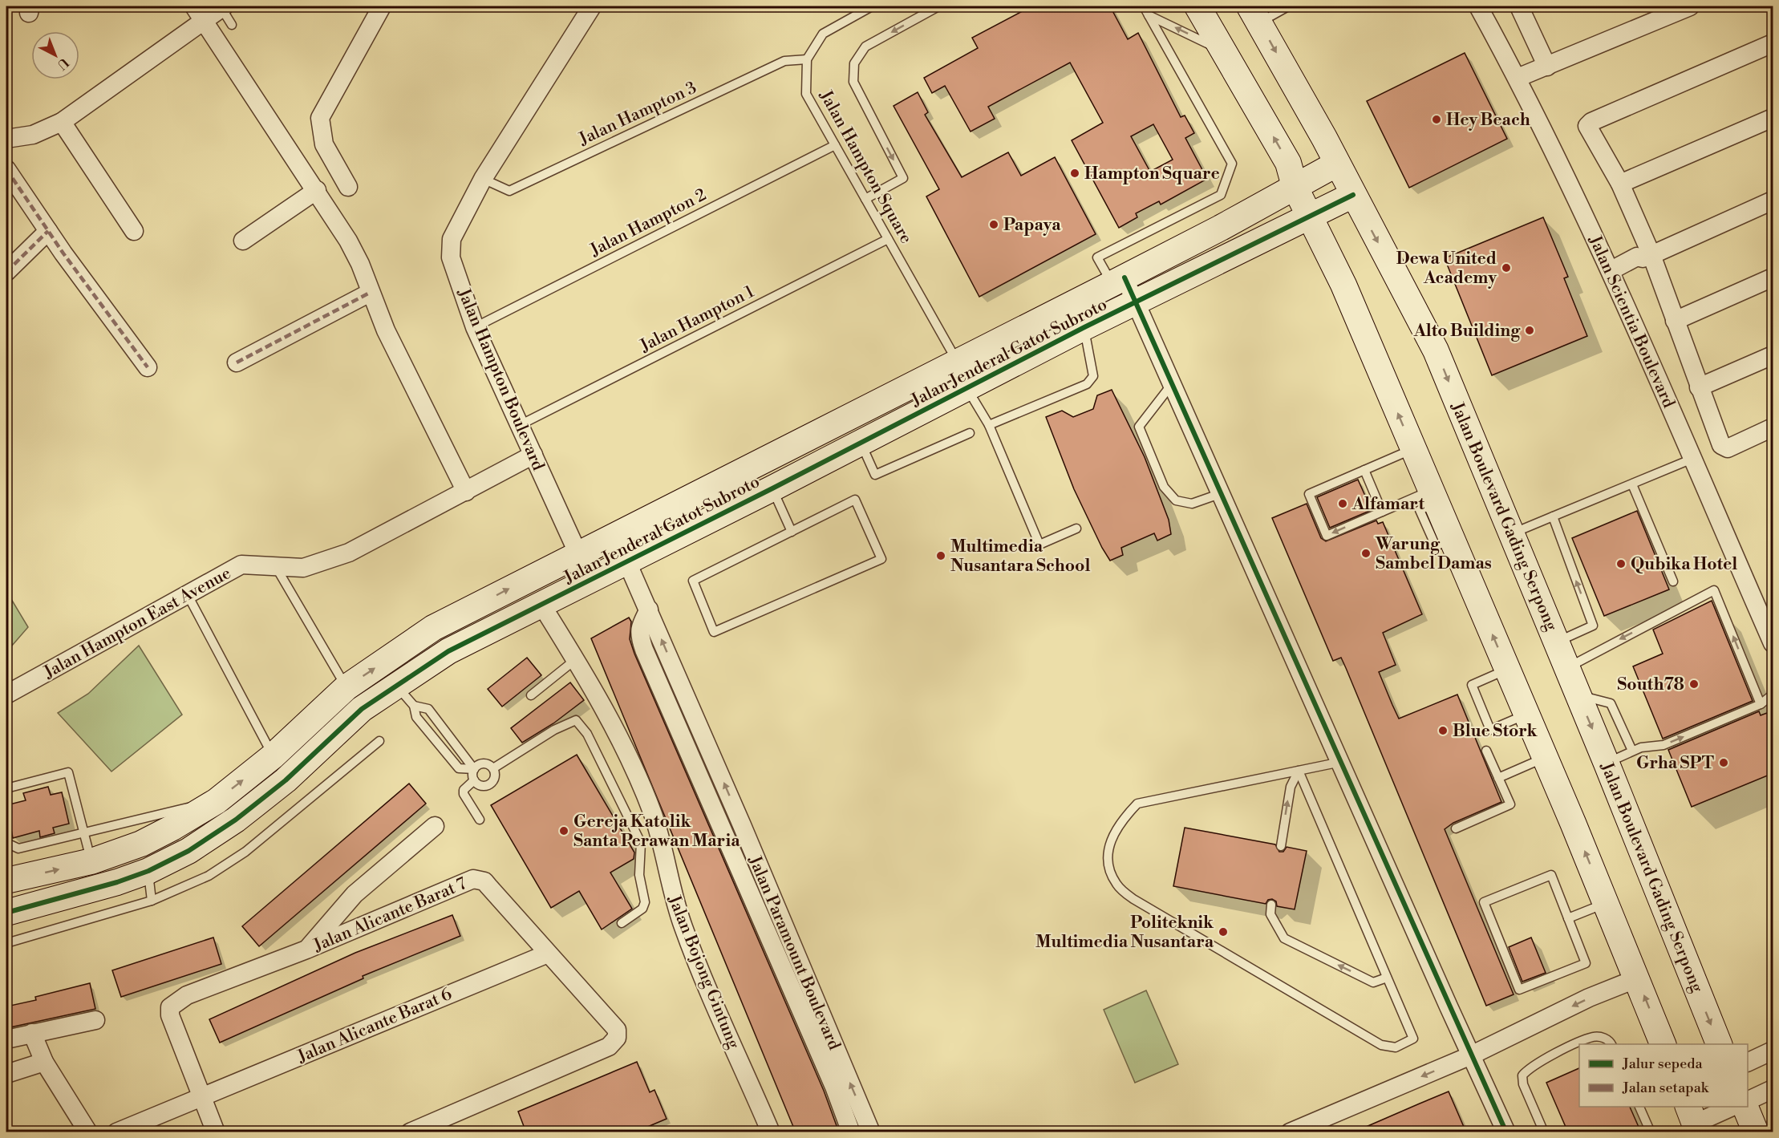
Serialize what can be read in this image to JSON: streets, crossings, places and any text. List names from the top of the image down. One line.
{"streets":{"street":["Jalan Scientia Boulevard","Jalan Jenderal Gatot Subroto","Jalan Hampton Boulevard","Jalan Boulevard Gading Serpong","Jalan Hampton East Avenue","Jalan Alicante Barat 7","Jalan Paramount Boulevard","Jalan Bojong Gintung","Jalan Alicante Barat 6"],"lane":["Jalan Hampton 3","Jalan Hampton Square","Jalan Hampton 2","Jalan Hampton 1"]},"crossings":[["Jalan Hampton 3","Jalan Hampton Square"],["Jalan Hampton 3","Jalan Hampton Boulevard"],["Jalan Hampton Square","Jalan Hampton 2"],["Jalan Hampton Square","Jalan Hampton 1"],["Jalan Hampton Square","Jalan Jenderal Gatot Subroto"],["Jalan Hampton 2","Jalan Hampton Boulevard"],["Jalan Hampton 1","Jalan Hampton Boulevard"],["Jalan Jenderal Gatot Subroto","Jalan Hampton Boulevard"],["Jalan Jenderal Gatot Subroto","Jalan Boulevard Gading Serpong"],["Jalan Jenderal Gatot Subroto","Jalan Paramount Boulevard"],["Jalan Jenderal Gatot Subroto","Jalan Bojong Gintung"],["Jalan Hampton Boulevard","Jalan Hampton East Avenue"],["Jalan Alicante Barat 7","Jalan Alicante Barat 6"]],"places":["Hey Beach","Hampton Square","Papaya","Dewa United Academy","Alto Building","Alfamart","Warung Sambel Damas","Multimedia Nusantara School","Qubika Hotel","South78","Blue Stork","Grha SPT","Gereja Katolik Santa Perawan Maria","Politeknik Multimedia Nusantara"],"legend":["Jalur sepeda","Jalan setapak"],"north":"bottom right"}
